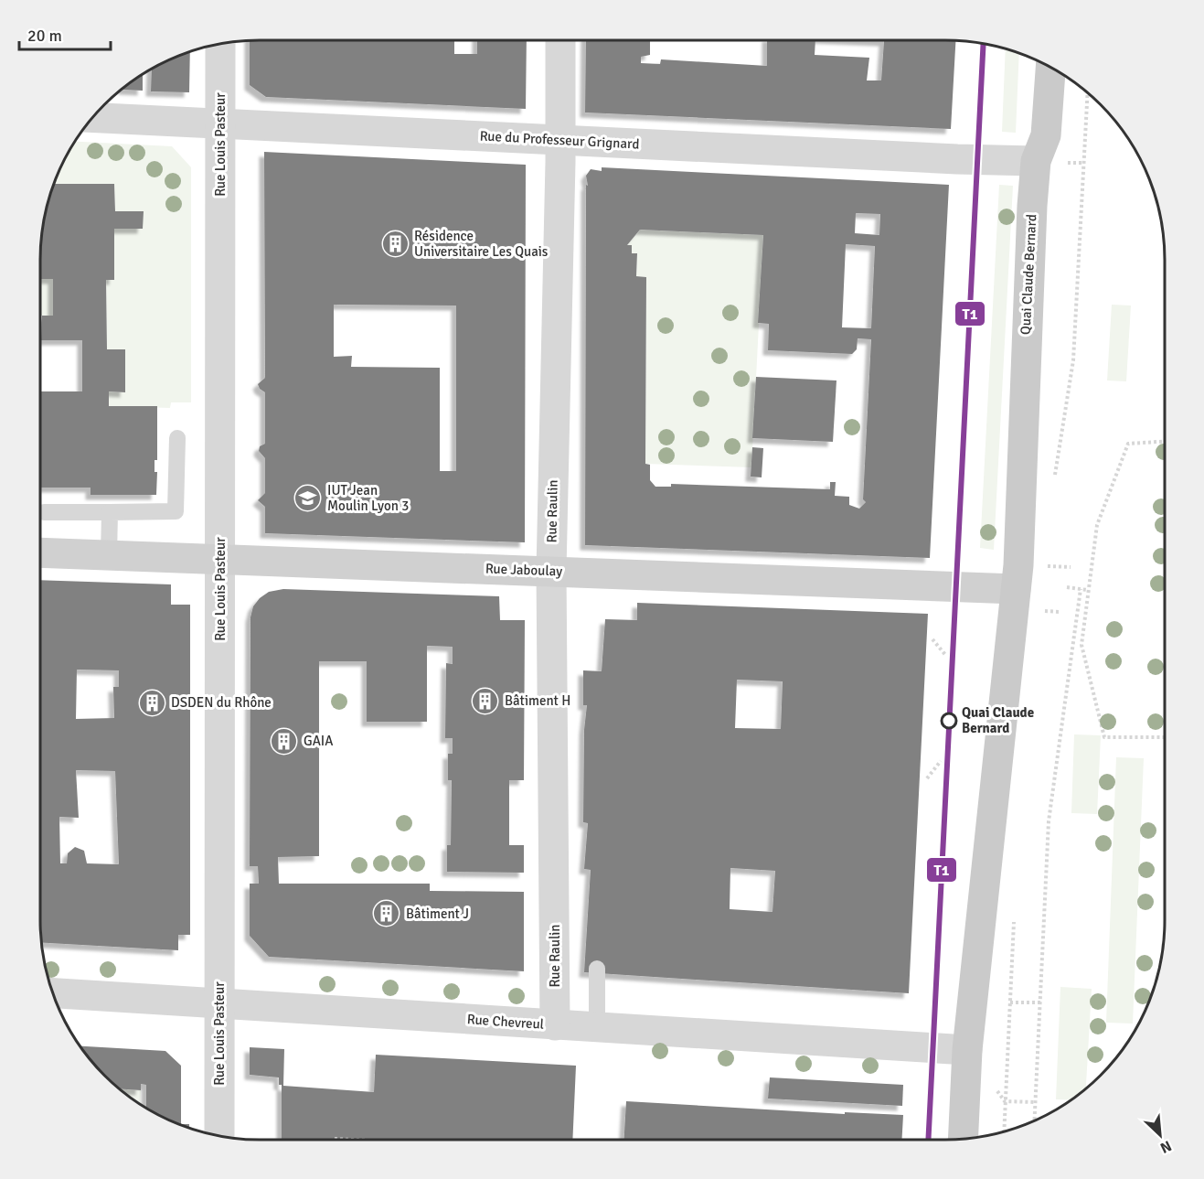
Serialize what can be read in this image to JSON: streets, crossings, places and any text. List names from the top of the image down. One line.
{"streets":{"main road":["Quai Claude Bernard"],"street":["Rue du Professeur Grignard","Rue Louis Pasteur","Rue Raulin","Rue Jaboulay","Rue Chevreul"]},"crossings":[["Rue du Professeur Grignard","Rue Louis Pasteur"],["Rue du Professeur Grignard","Quai Claude Bernard"],["Rue du Professeur Grignard","Rue Raulin"],["Rue Louis Pasteur","Rue Jaboulay"],["Rue Louis Pasteur","Rue Chevreul"],["Quai Claude Bernard","Rue Jaboulay"],["Quai Claude Bernard","Rue Chevreul"],["Rue Raulin","Rue Jaboulay"],["Rue Raulin","Rue Chevreul"]],"places":{"building":["Résidence Universitaire Les Quais","Bâtiment H","DSDEN du Rhône","GAIA","Bâtiment J"],"school or university":["IUT Jean Moulin Lyon 3"],"other":["Quai Claude Bernard"]},"lines":["transit line T1"],"scale_bar":"20 m","north":"bottom right"}
